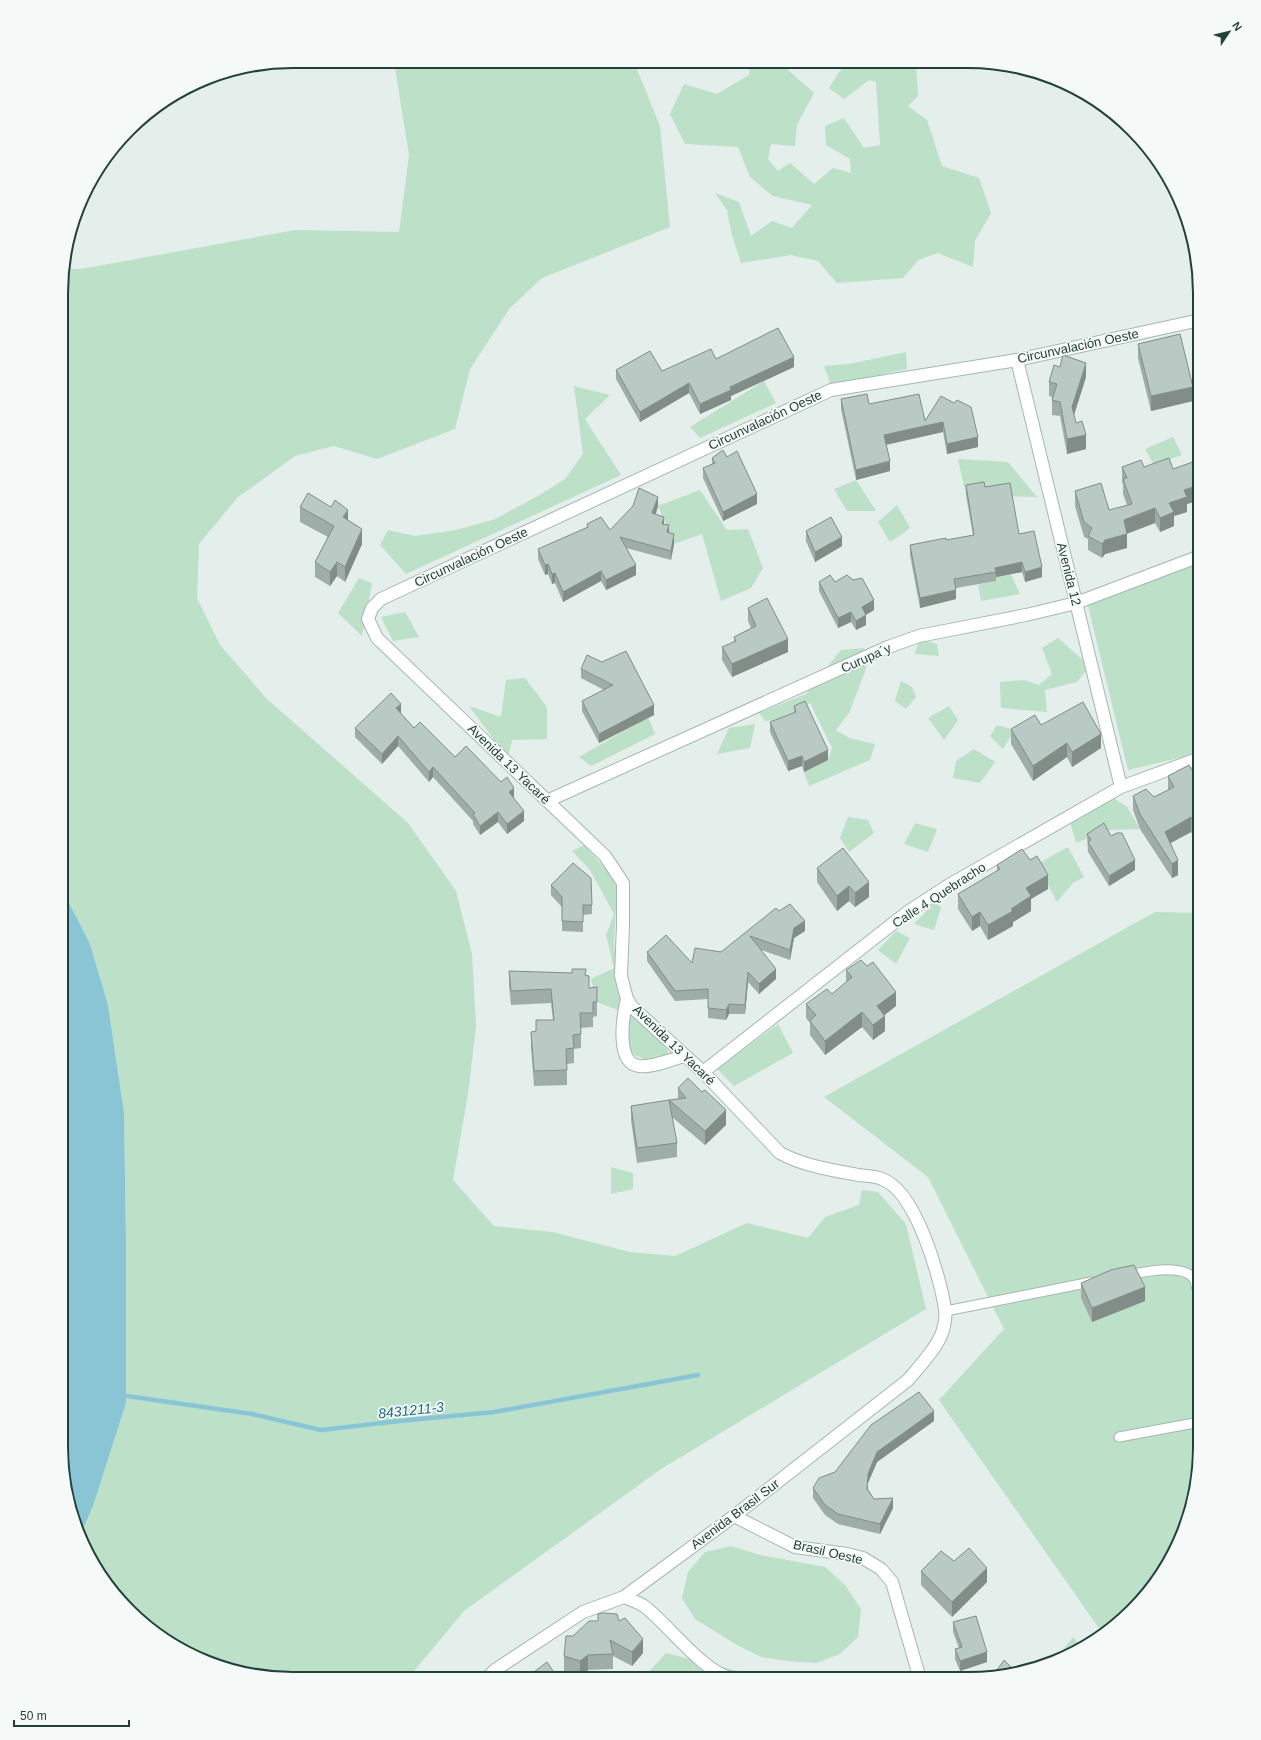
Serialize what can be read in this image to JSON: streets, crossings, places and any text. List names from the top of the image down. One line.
{"streets":{"street":["Circunvalación Oeste","Avenida 12","Curupa´y","Avenida 13 Yacaré","Calle 4 Quebracho","Avenida Brasil Sur","Brasil Oeste"]},"crossings":[["Circunvalación Oeste","Avenida 12"],["Circunvalación Oeste","Avenida 13 Yacaré"],["Avenida 12","Curupa´y"],["Avenida 12","Calle 4 Quebracho"],["Curupa´y","Avenida 13 Yacaré"],["Avenida 13 Yacaré","Calle 4 Quebracho"],["Avenida 13 Yacaré","Avenida Brasil Sur"],["Avenida Brasil Sur","Brasil Oeste"]],"water":["8431211-3"],"scale_bar":"50 m","north":"top right"}
